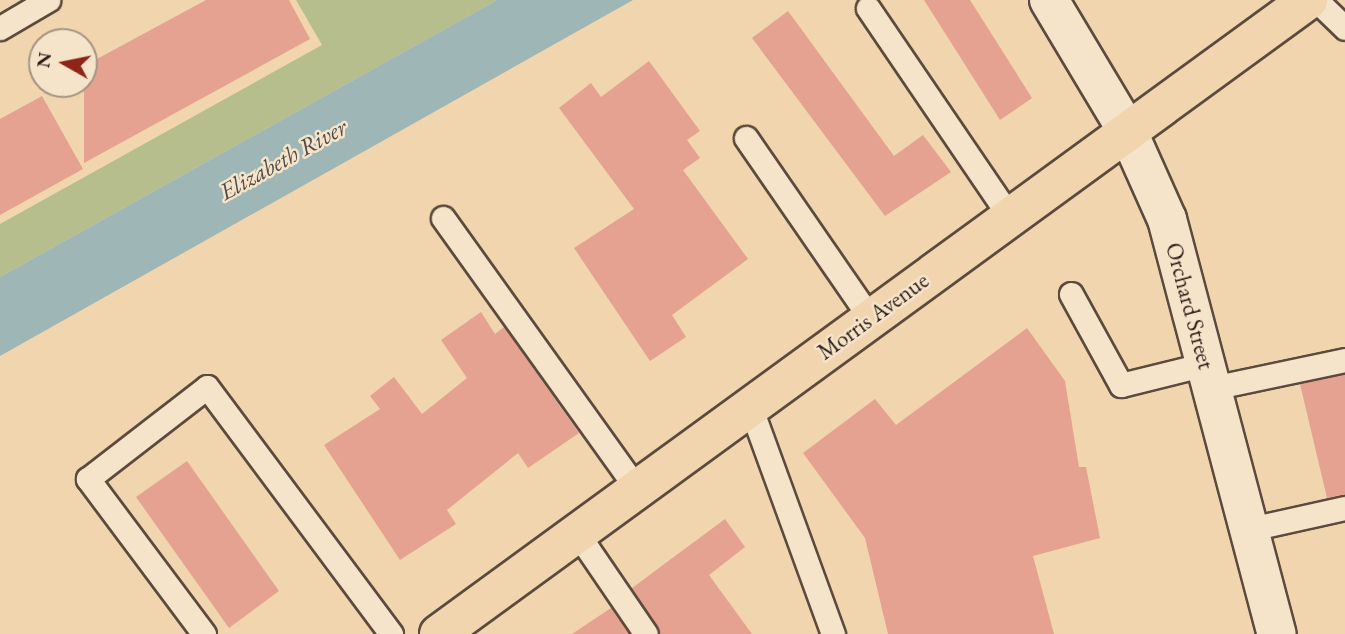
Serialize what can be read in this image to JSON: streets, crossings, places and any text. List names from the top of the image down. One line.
{"streets":{"main road":["Morris Avenue"],"street":["Orchard Street"]},"crossings":[["Orchard Street","Morris Avenue"]],"water":["Elizabeth River"],"north":"left"}
